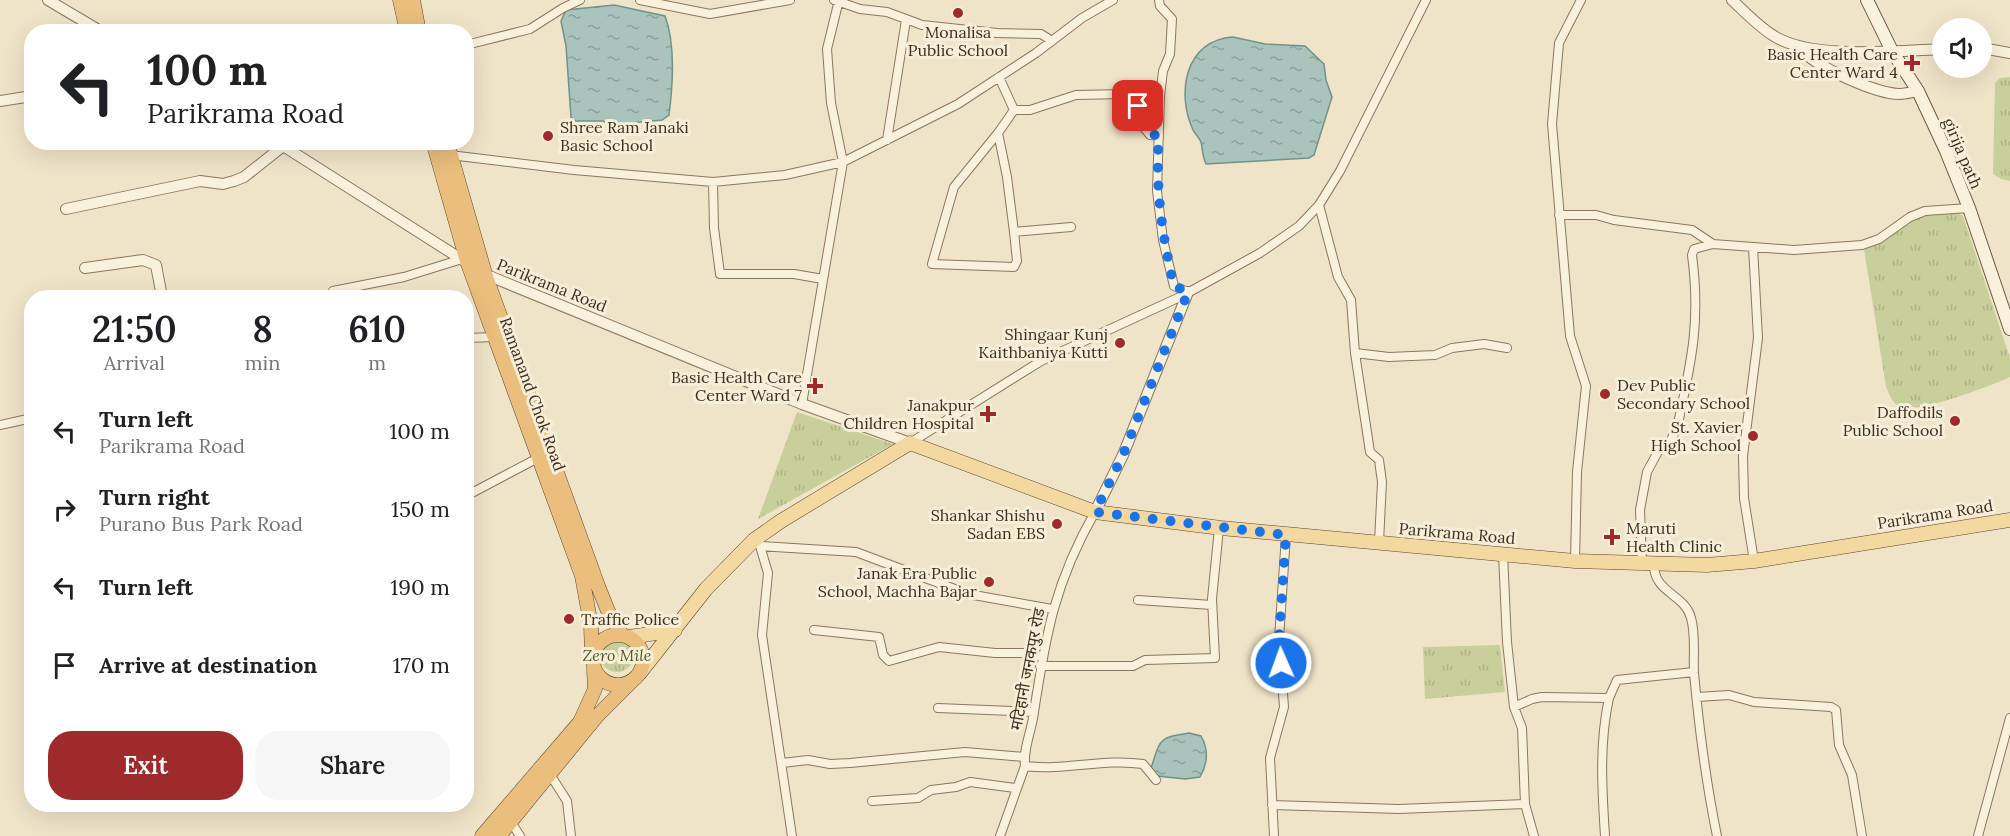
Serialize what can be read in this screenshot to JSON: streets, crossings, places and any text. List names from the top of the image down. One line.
{"streets":{"highway":["Ramanand Chok Road"],"main road":["girija path","Parikrama Road"],"street":["मटिहानी जनकपुर रोड"]},"crossings":[["Parikrama Road","Ramanand Chok Road"],["Parikrama Road","मटिहानी जनकपुर रोड"]],"parks":["Zero Mile"],"places":{"other":["Monalisa Public School","Shree Ram Janaki Basic School","Shingaar Kunj Kaithbaniya Kutti","Dev Public Secondary School","Daffodils Public School","St. Xavier High School","Shankar Shishu Sadan EBS","Janak Era Public School, Machha Bajar","Traffic Police"],"health":["Basic Health Care Center Ward 4","Basic Health Care Center Ward 7","Janakpur Children Hospital","Maruti Health Clinic"]},"page":{"turn":["100 m","Parikrama Road"],"eta":["21:50","Arrival","8","min","610","m"],"list":[{"name":"Turn left","note":"Parikrama Road","value":"100 m"},{"name":"Turn right","note":"Purano Bus Park Road","value":"150 m"},{"name":"Turn left","value":"190 m"},{"name":"Arrive at destination","value":"170 m"}],"buttons":["Exit","Share"]}}
